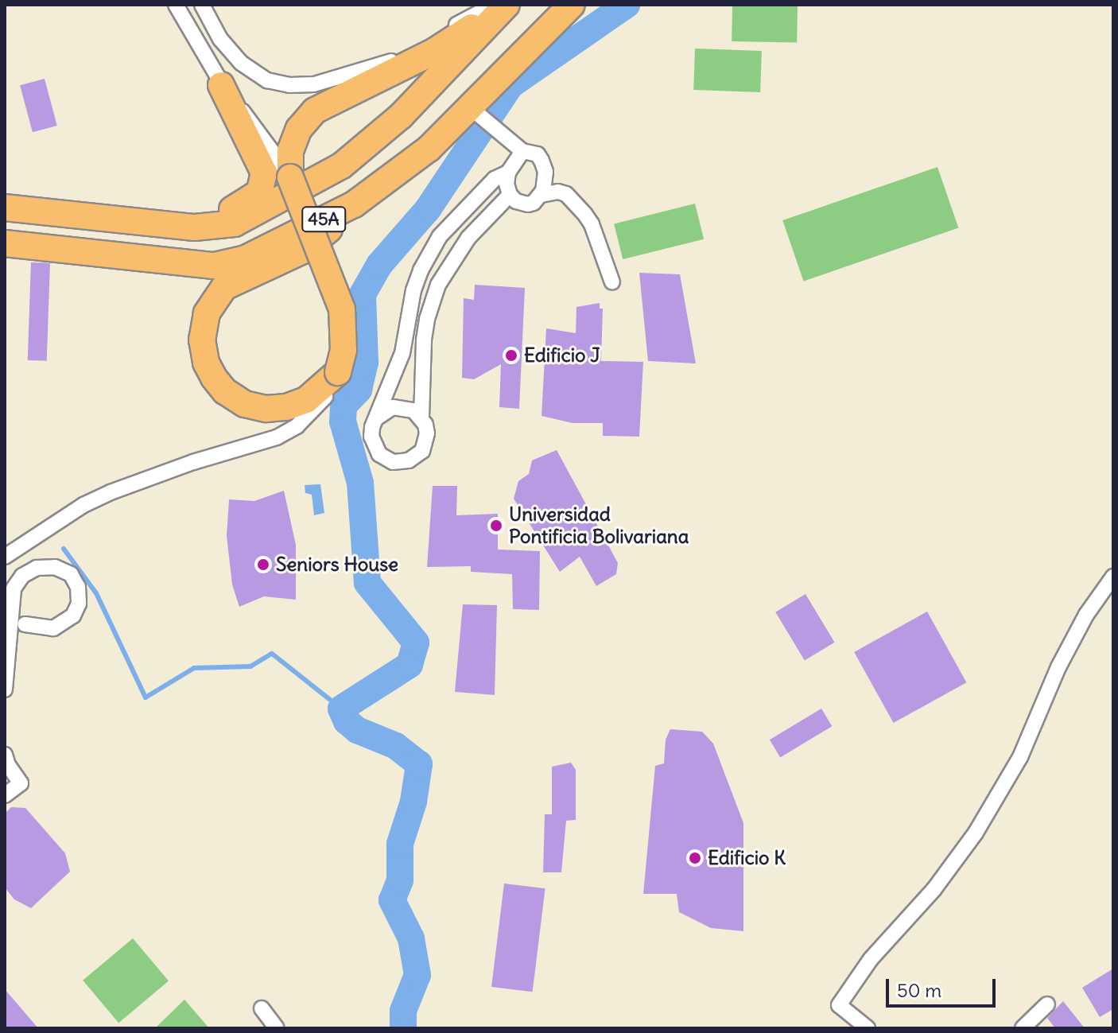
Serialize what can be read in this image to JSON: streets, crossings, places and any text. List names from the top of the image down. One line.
{"streets":{"highway":["45A"]},"places":["Edificio J","Universidad Pontificia Bolivariana","Seniors House","Edificio K"],"scale_bar":"50 m"}
